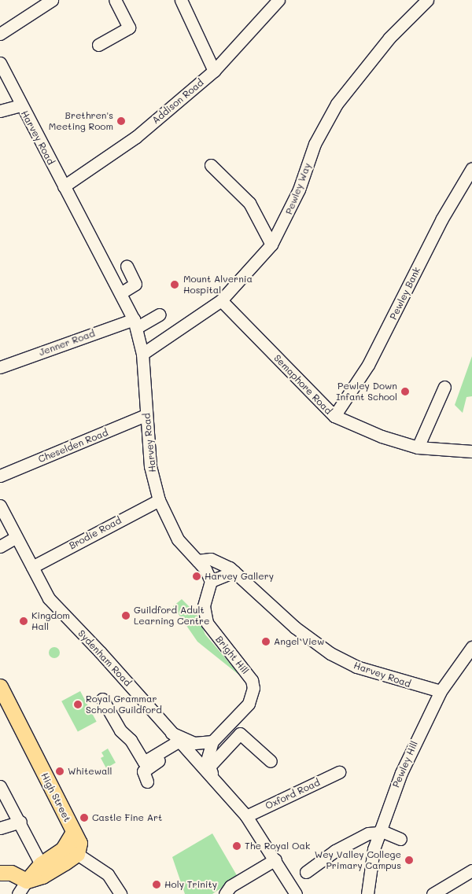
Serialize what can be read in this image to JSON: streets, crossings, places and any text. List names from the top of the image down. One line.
{"streets":{"main road":["High Street"],"street":["Addison Road","Harvey Road","Pewley Way","Pewley Bank","Jenner Road","Semaphore Road","Cheselden Road","Brodie Road","Bright Hill","Sydenham Road","Pewley Hill","Oxford Road"]},"crossings":[["Addison Road","Harvey Road"],["Harvey Road","Pewley Way"],["Harvey Road","Jenner Road"],["Harvey Road","Cheselden Road"],["Harvey Road","Brodie Road"],["Harvey Road","Pewley Hill"],["Pewley Way","Semaphore Road"],["Pewley Bank","Semaphore Road"],["Brodie Road","Sydenham Road"],["Sydenham Road","Oxford Road"]],"places":["Brethren's Meeting Room","Mount Alvernia Hospital","Pewley Down Infant School","Harvey Gallery","Guildford Adult Learning Centre","Kingdom Hall","Angel View","Royal Grammar School Guildford","Whitewall","Castle Fine Art","The Royal Oak","Wey Valley College Primary Campus","Holy Trinity"]}
